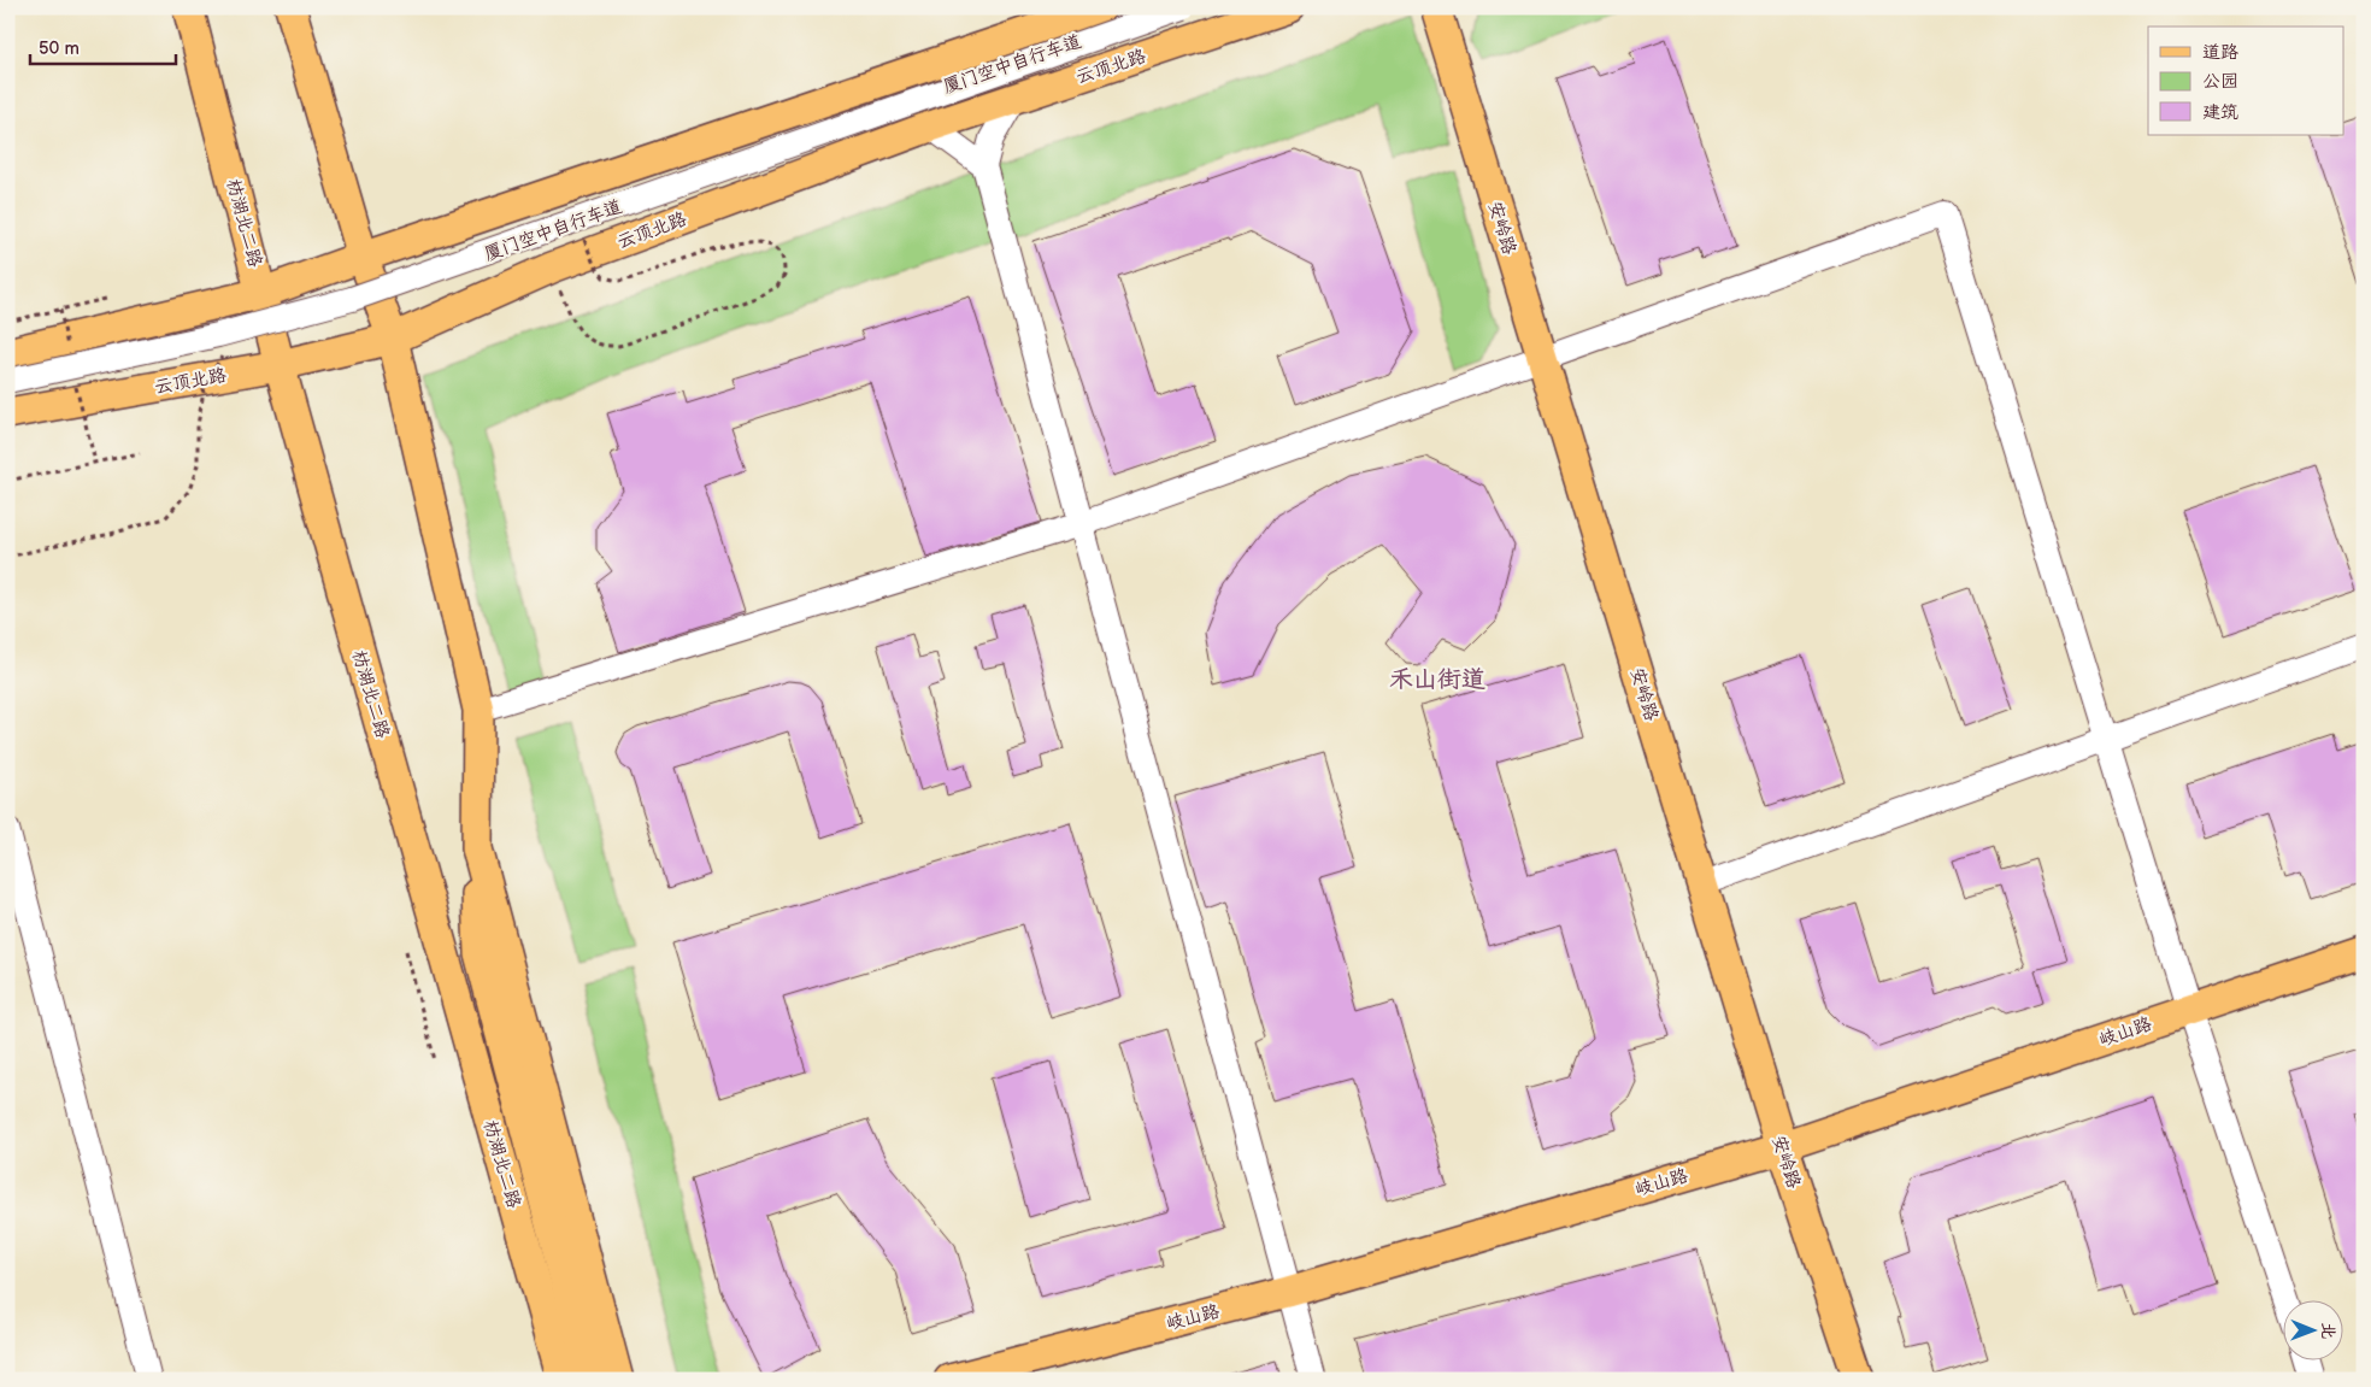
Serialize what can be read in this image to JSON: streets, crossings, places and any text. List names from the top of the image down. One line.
{"streets":{"main road":["云顶北路","枋湖北二路","安岭路","岐山路"]},"crossings":[["云顶北路","枋湖北二路"],["安岭路","岐山路"]],"districts":["禾山街道"],"legend":["道路","公园","建筑"],"scale_bar":"50 m","north":"right"}
